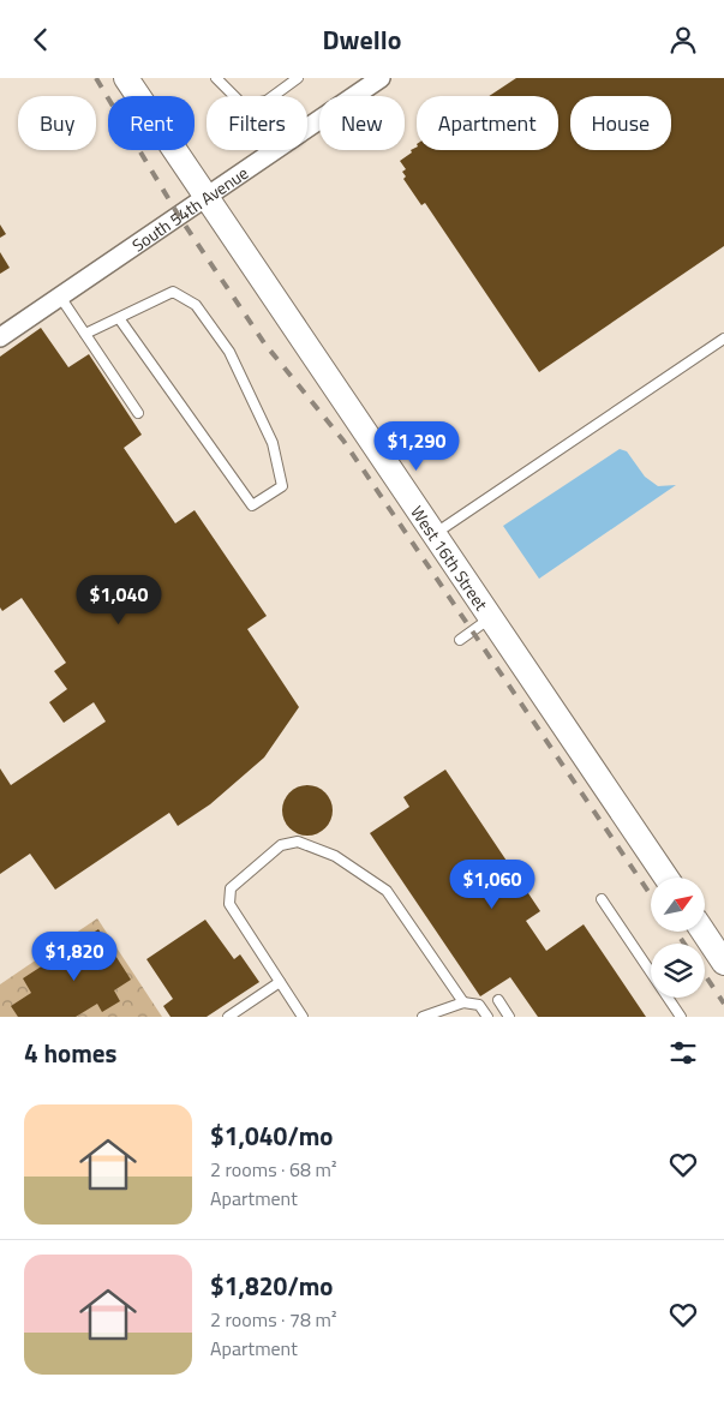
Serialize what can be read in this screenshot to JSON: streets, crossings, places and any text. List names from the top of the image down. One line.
{"streets":{"street":["South 54th Avenue","West 16th Street"]},"crossings":[["South 54th Avenue","West 16th Street"]],"north":"top right","page":{"header":"Dwello","chip":["Buy","Rent","Filters","New","Apartment","House"],"price":["$1,290","$1,040","$1,060","$1,820"],"heading":"4 homes","list":[{"name":"$1,040/mo","note":"2 rooms · 68 m² · Apartment"},{"name":"$1,820/mo","note":"2 rooms · 78 m² · Apartment"}]}}
